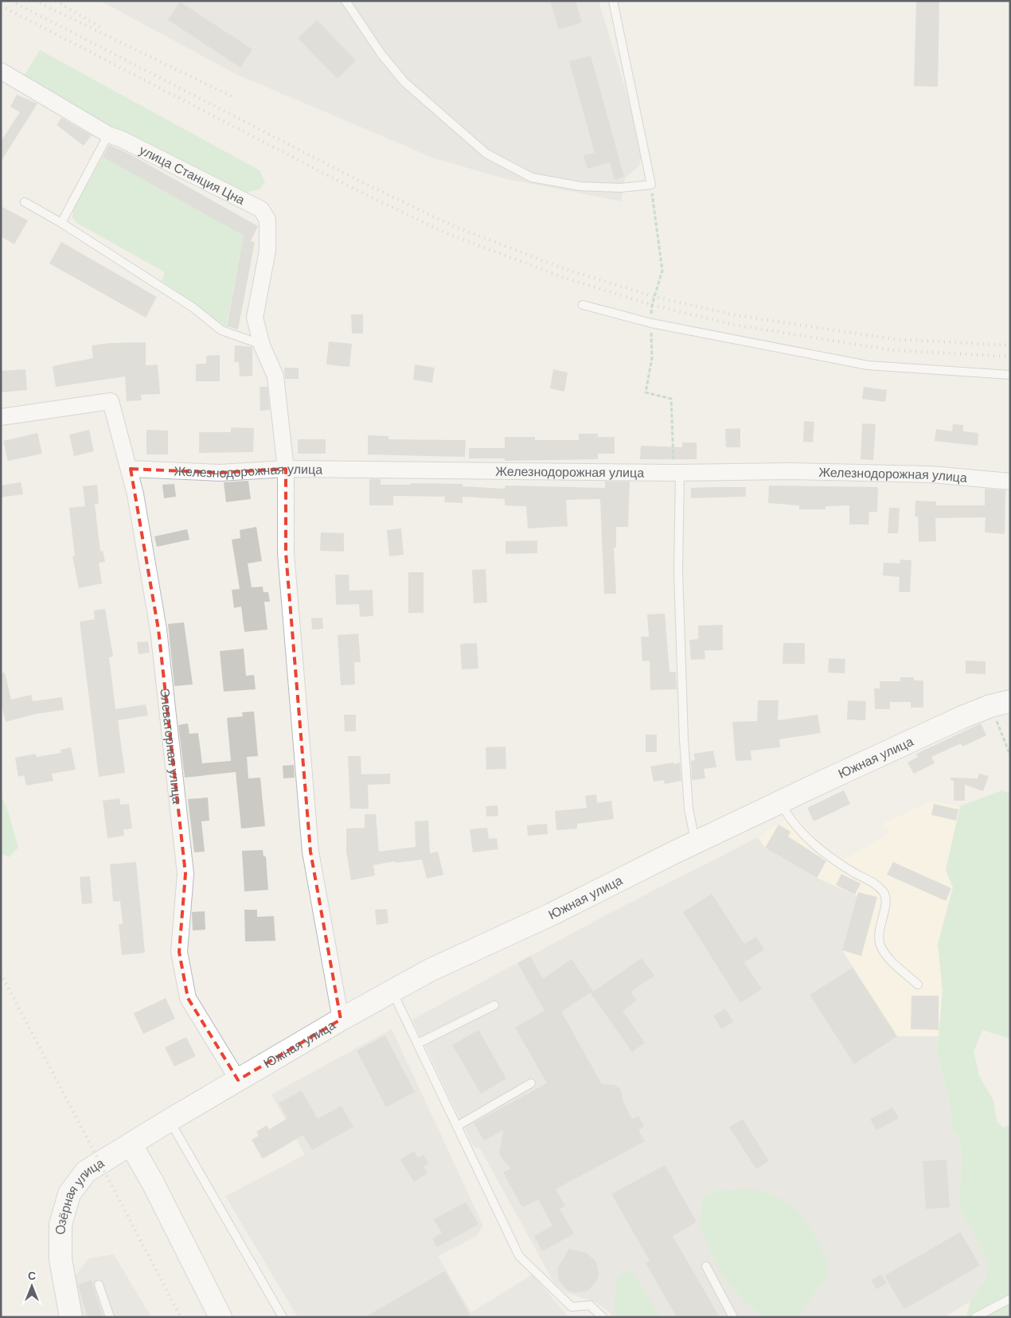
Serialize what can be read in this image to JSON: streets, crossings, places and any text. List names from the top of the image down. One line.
{"streets":{"street":["улица Станция Цна","Железнодорожная улица","Элеваторная улица","Южная улица","Озёрная улица"]},"crossings":[["Железнодорожная улица","Элеваторная улица"],["Элеваторная улица","Южная улица"],["Южная улица","Озёрная улица"]],"north":"top"}
